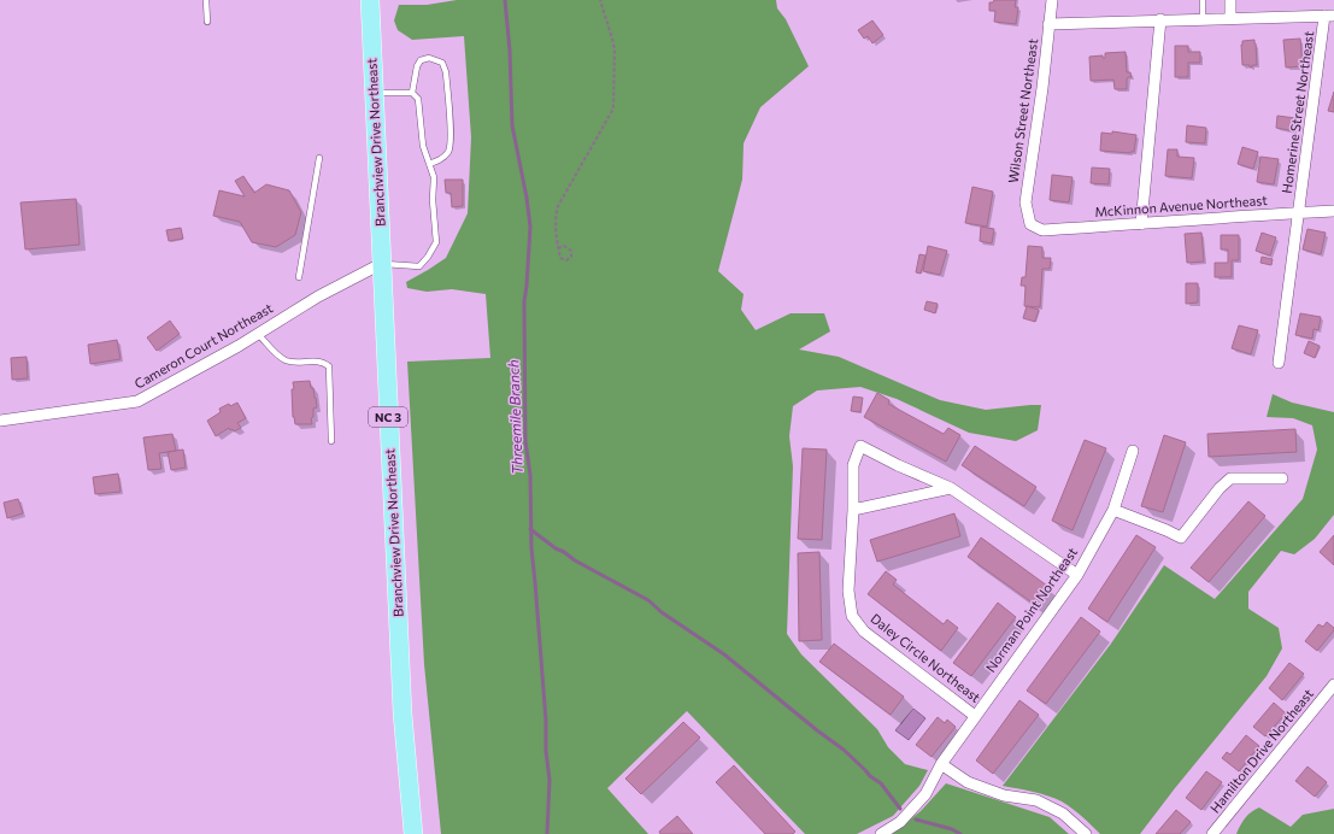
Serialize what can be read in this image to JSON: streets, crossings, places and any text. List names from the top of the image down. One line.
{"streets":{"main road":["Branchview Drive Northeast","NC 3"],"street":["Wilson Street Northeast","Homerine Street Northeast","McKinnon Avenue Northeast","Cameron Court Northeast","Norman Point Northeast","Daley Circle Northeast","Hamilton Drive Northeast"]},"crossings":[["Wilson Street Northeast","McKinnon Avenue Northeast"],["Homerine Street Northeast","McKinnon Avenue Northeast"],["Branchview Drive Northeast","Cameron Court Northeast"],["Norman Point Northeast","Daley Circle Northeast"]],"water":["Threemile Branch"]}
